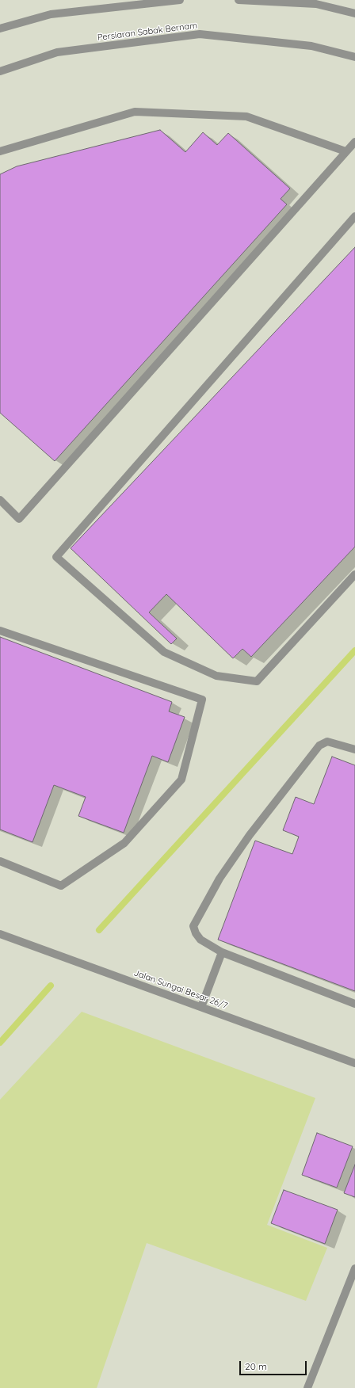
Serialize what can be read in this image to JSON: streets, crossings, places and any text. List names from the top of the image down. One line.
{"streets":{"street":["Persiaran Sabak Bernam","Jalan Sungai Besar 26/7"]},"scale_bar":"20 m"}
